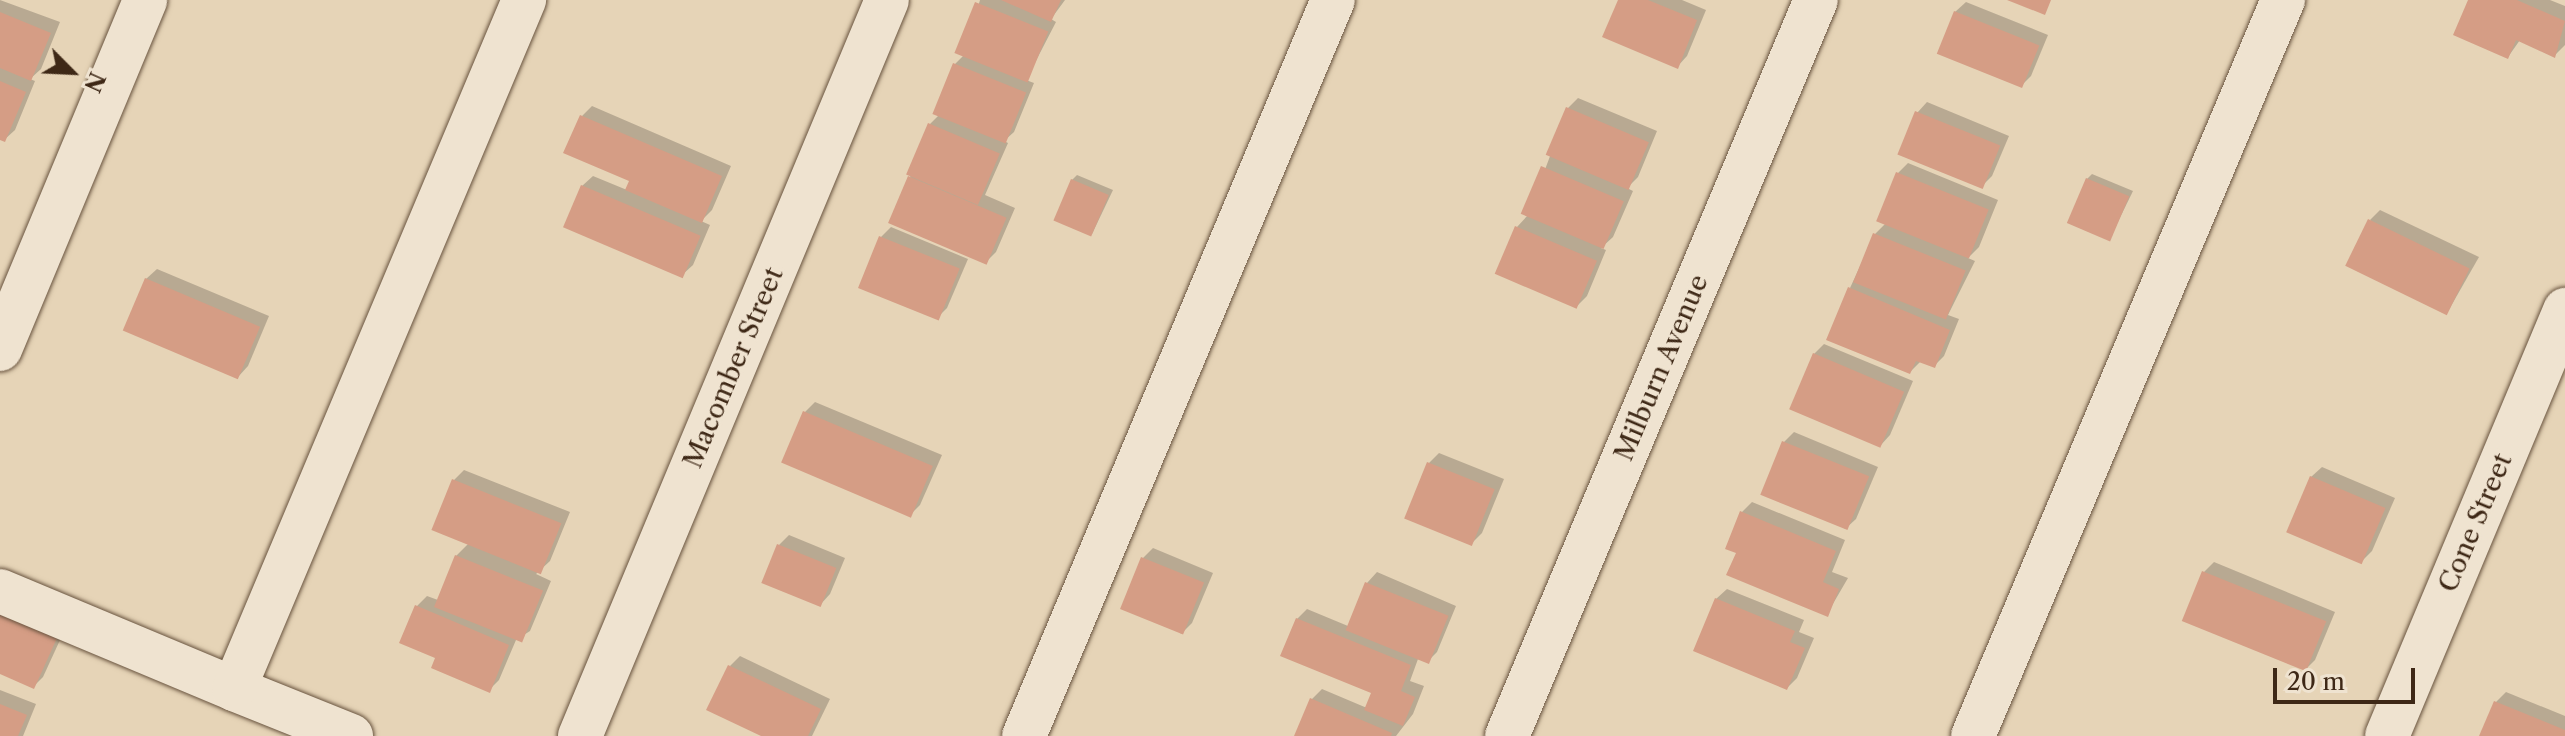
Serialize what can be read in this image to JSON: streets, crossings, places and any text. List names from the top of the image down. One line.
{"streets":{"street":["Macomber Street","Milburn Avenue","Cone Street"]},"scale_bar":"20 m","north":"bottom right"}
